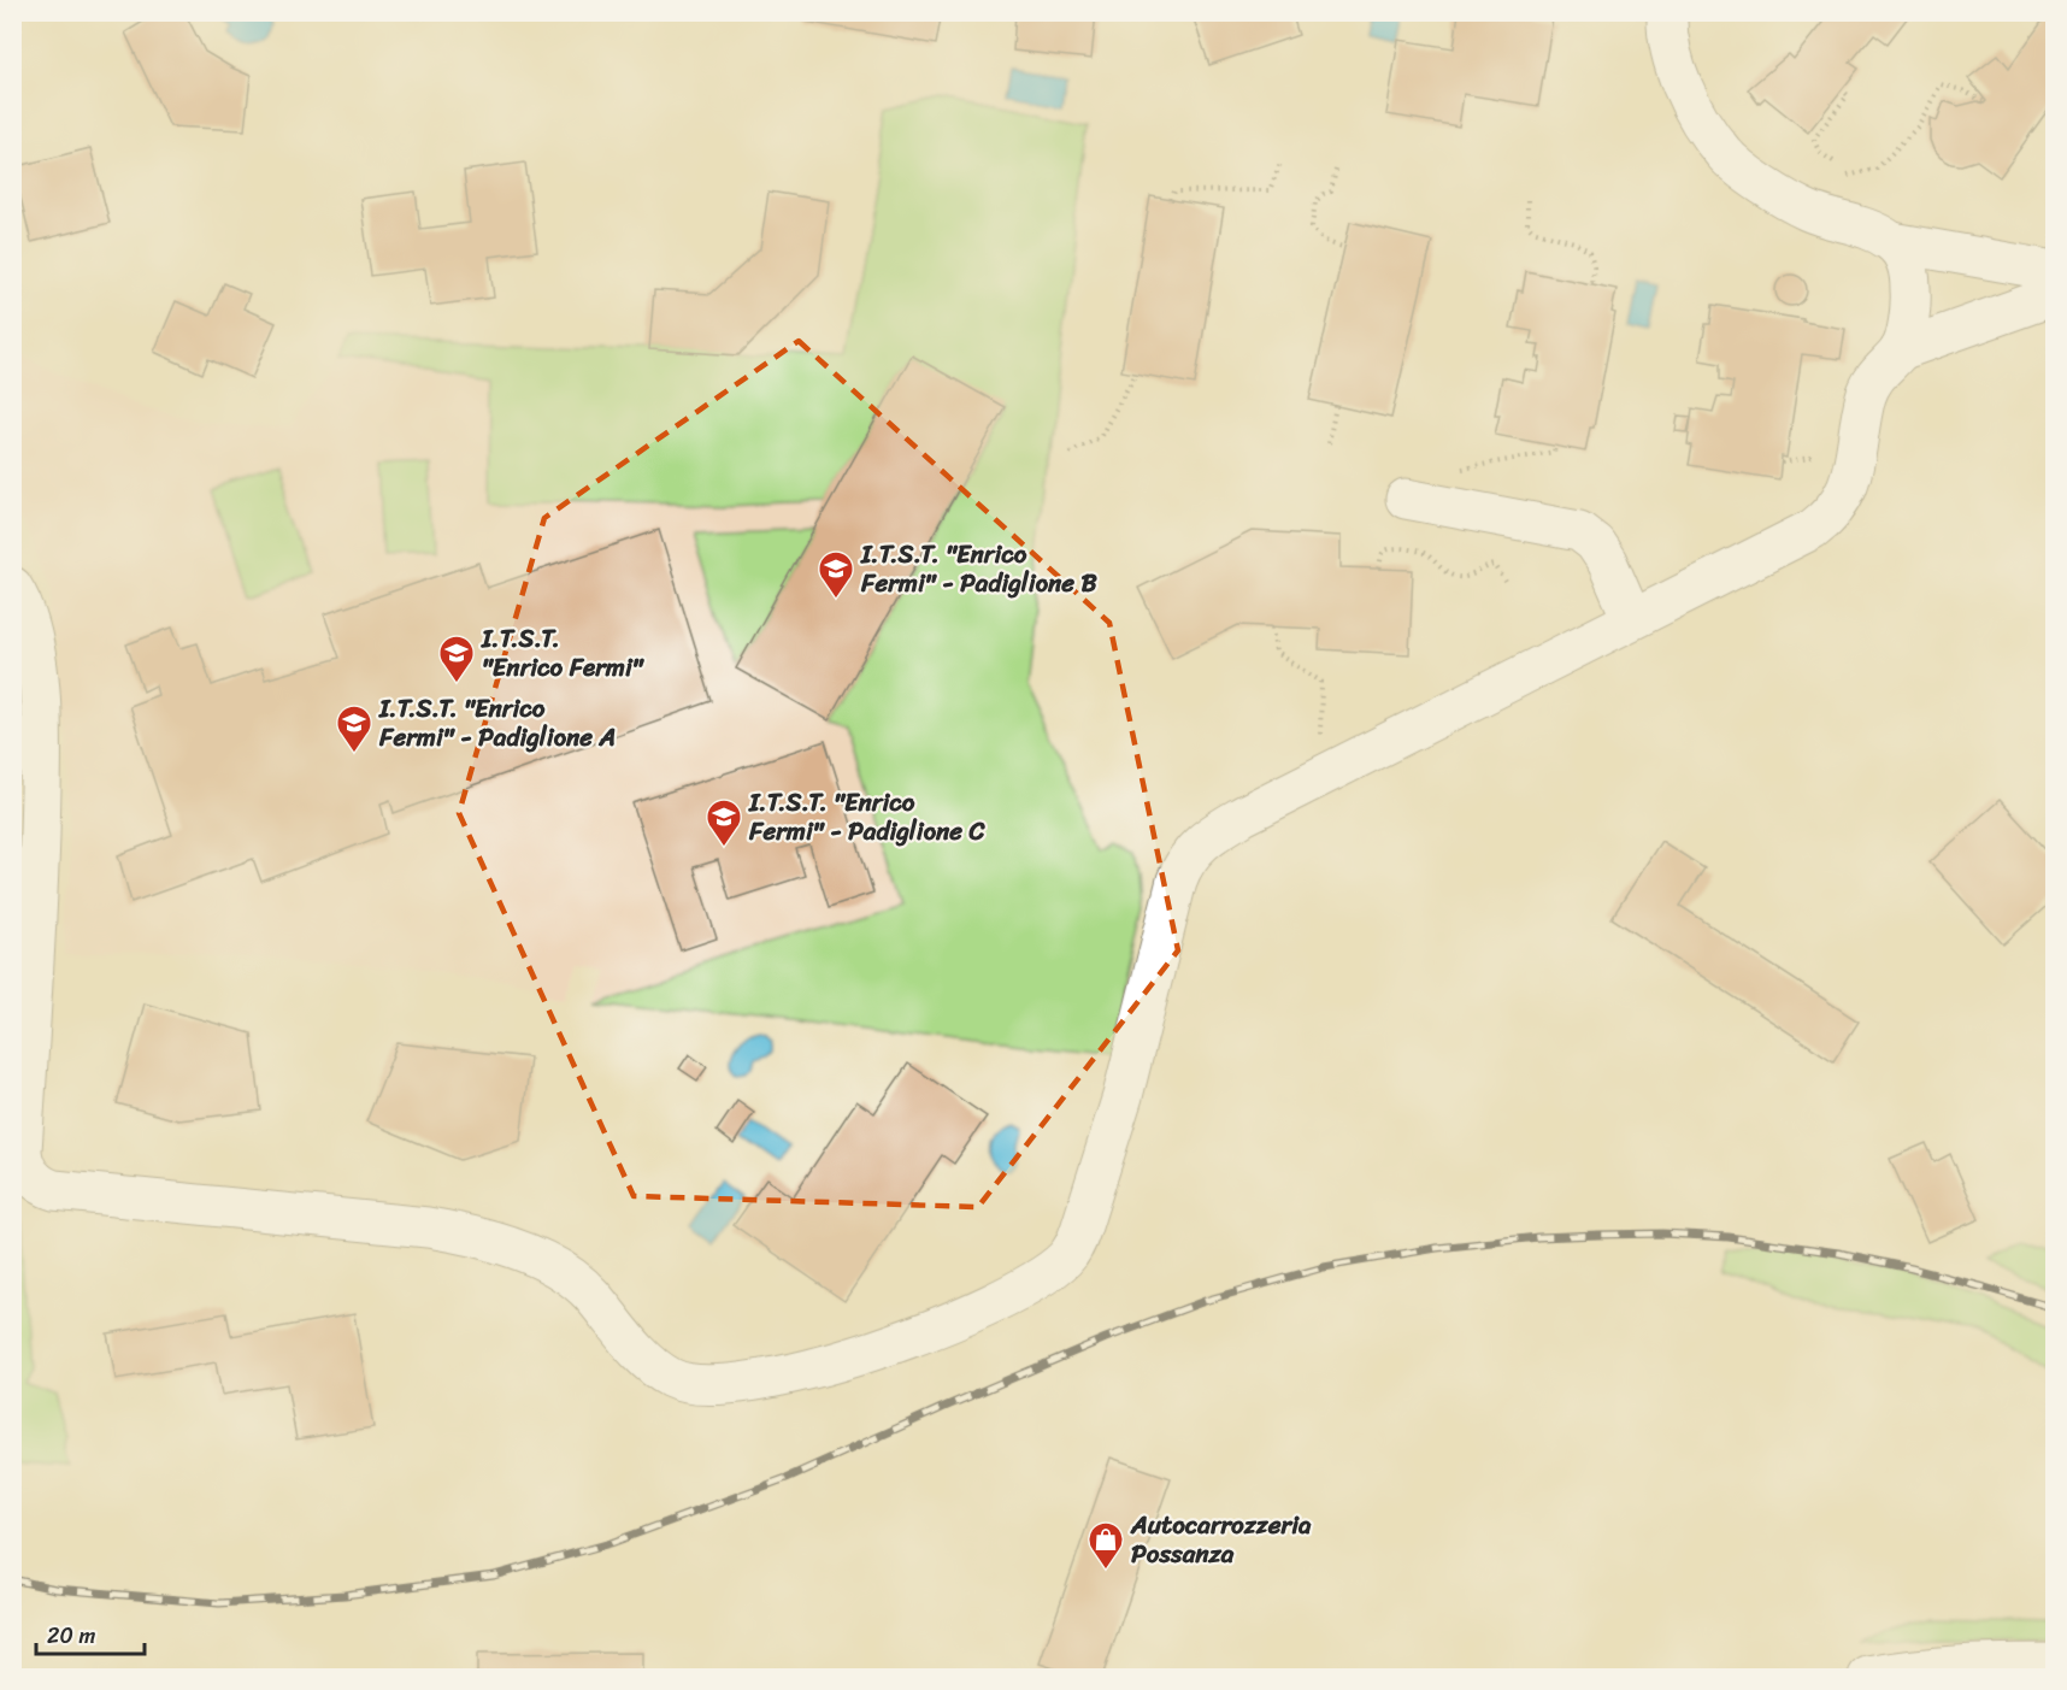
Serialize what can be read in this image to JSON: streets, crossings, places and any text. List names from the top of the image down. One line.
{"places":{"school or university":["I.T.S.T. \"Enrico Fermi\" - Padiglione B","I.T.S.T. \"Enrico Fermi\"","I.T.S.T. \"Enrico Fermi\" - Padiglione A","I.T.S.T. \"Enrico Fermi\" - Padiglione C"],"shop":["Autocarrozzeria Possanza"]},"scale_bar":"20 m"}
